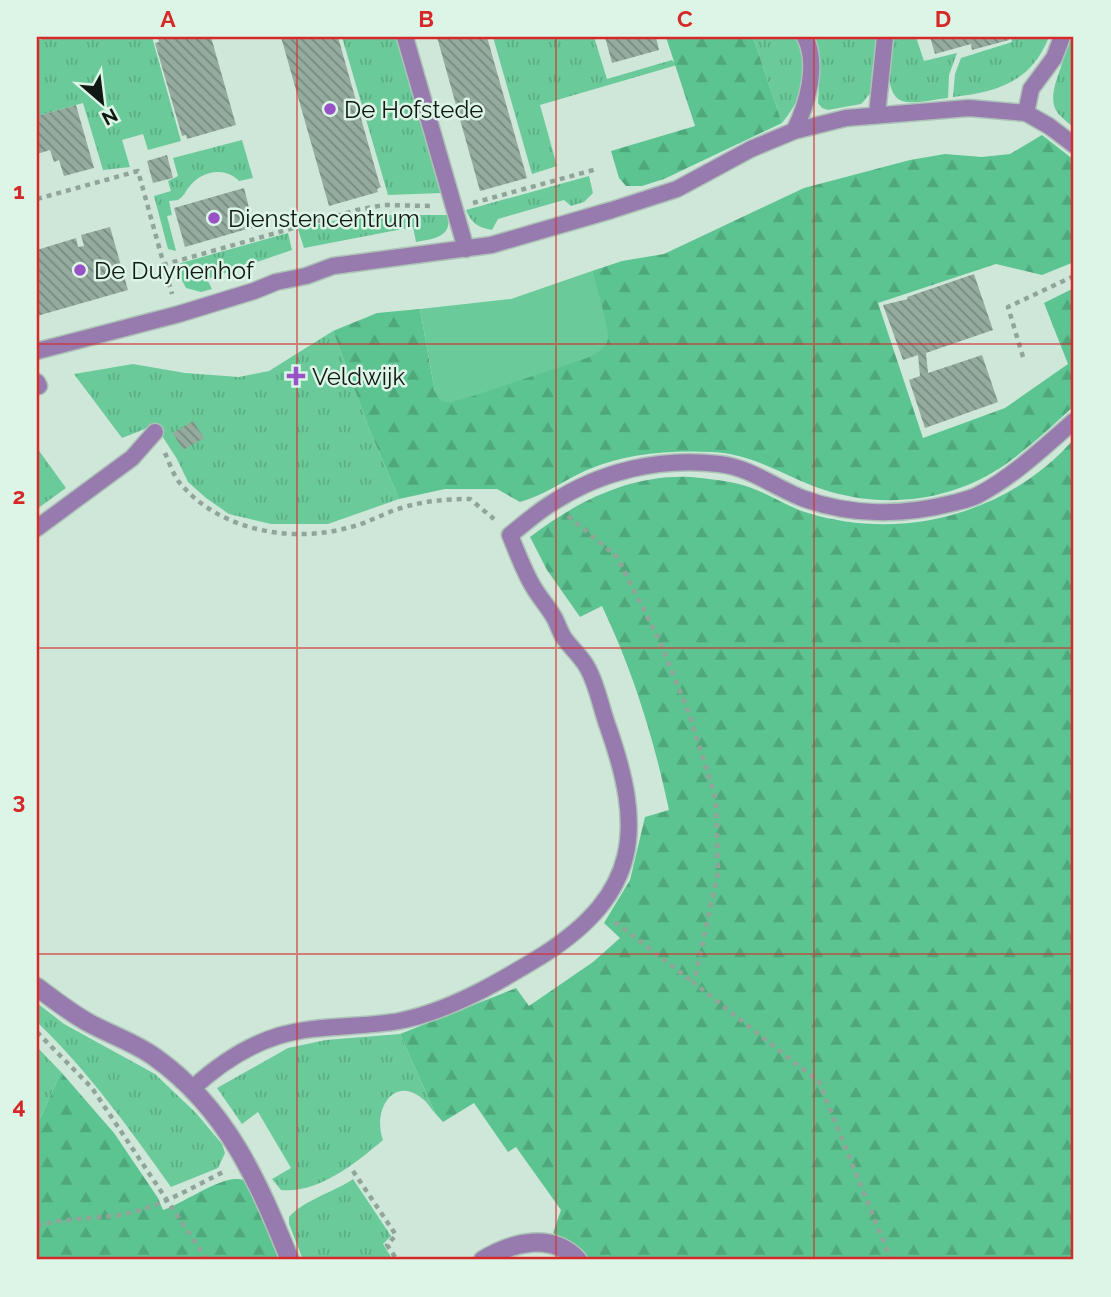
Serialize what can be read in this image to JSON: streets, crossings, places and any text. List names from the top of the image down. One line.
{"places":{"other":["De Hofstede","Dienstencentrum","De Duynenhof"],"health":["Veldwijk"]},"north":"bottom right","grid":{"columns":["A","B","C","D"],"rows":["1","2","3","4"]}}
